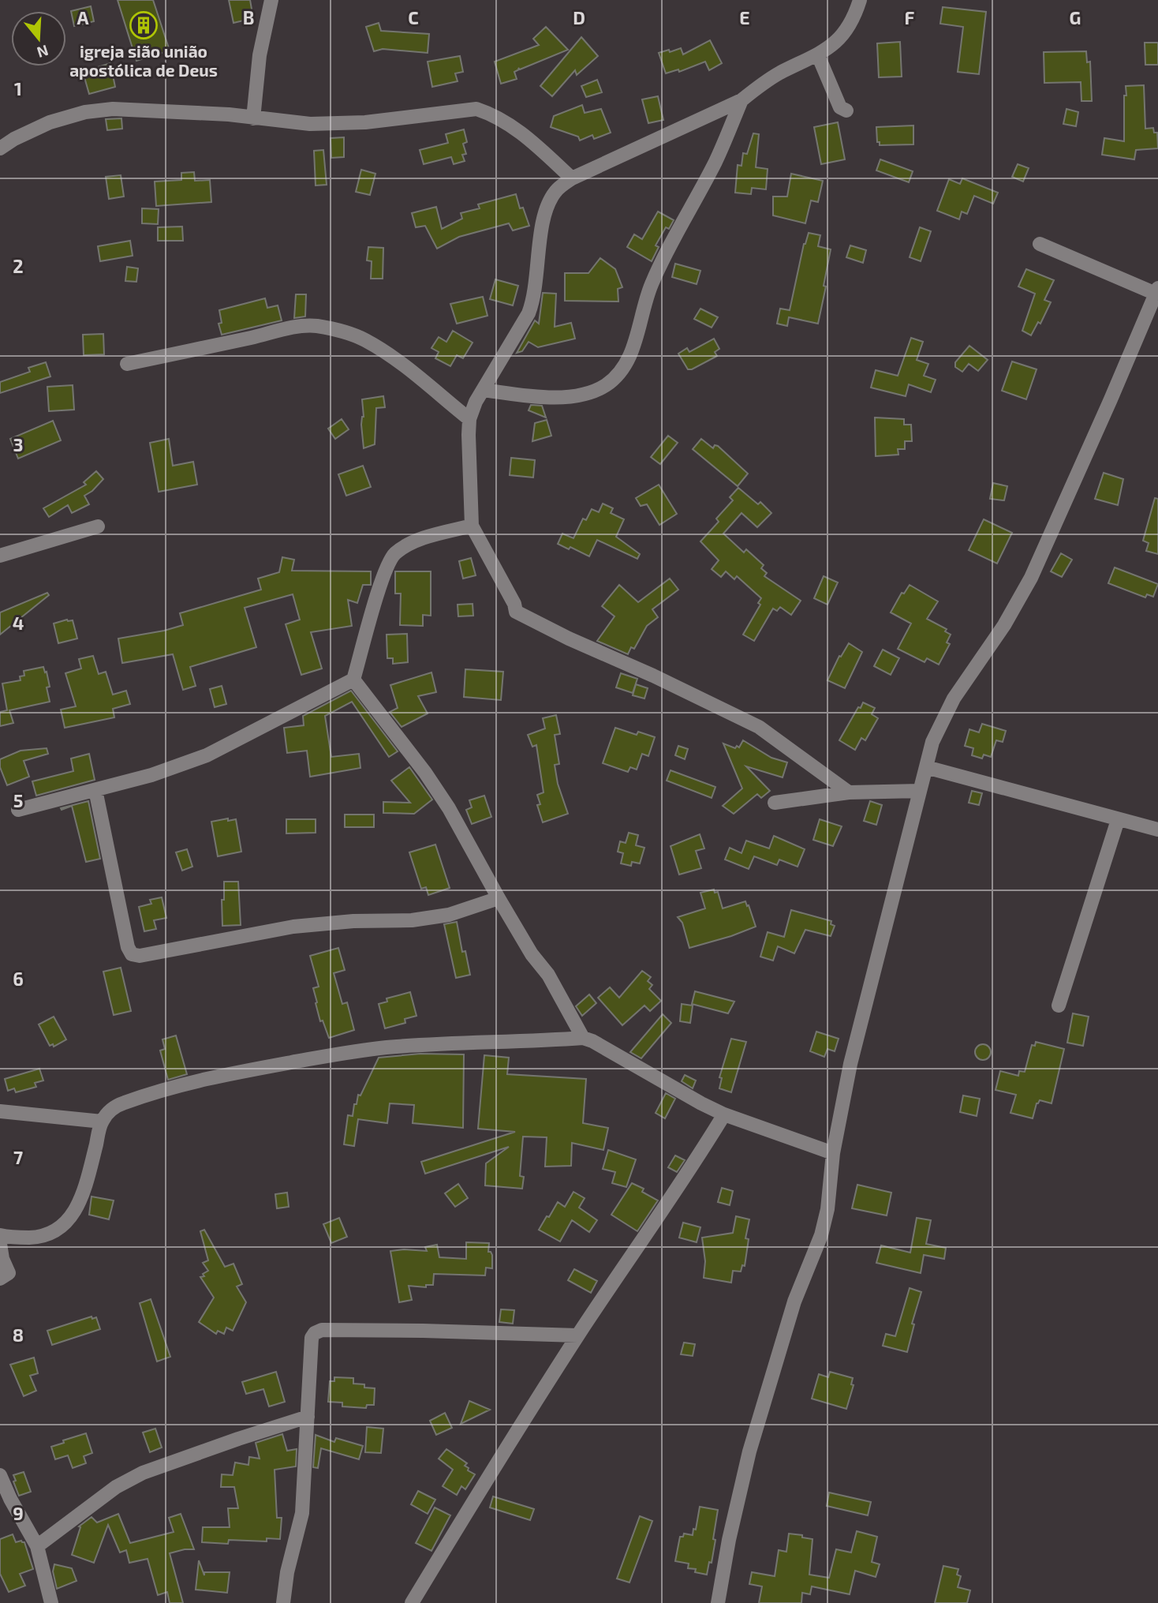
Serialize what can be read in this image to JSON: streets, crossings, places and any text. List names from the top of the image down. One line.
{"places":{"building":["igreja sião união apostólica de Deus"]},"north":"bottom","grid":{"columns":["A","B","C","D","E","F","G"],"rows":["1","2","3","4","5","6","7","8","9"]}}
